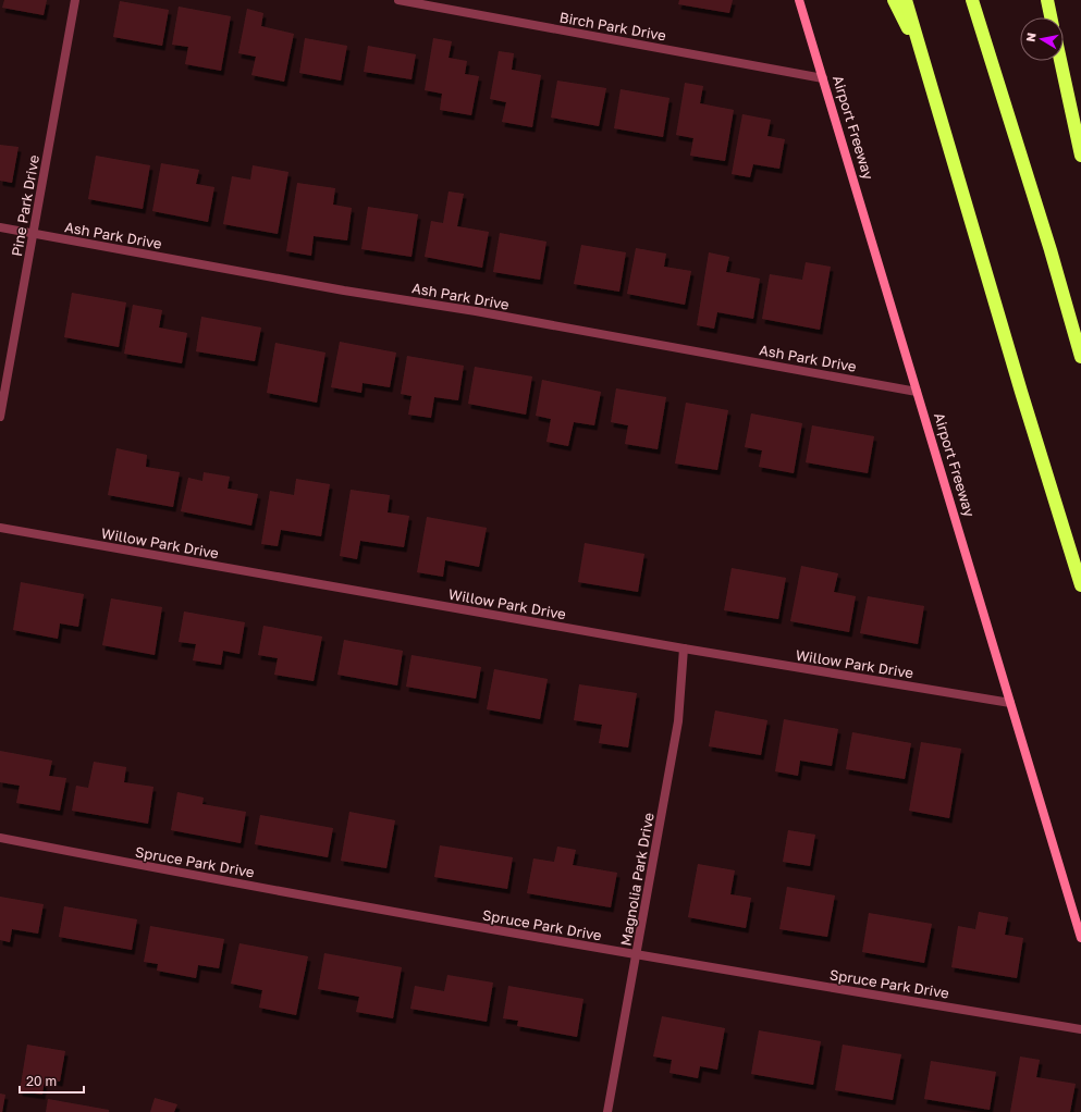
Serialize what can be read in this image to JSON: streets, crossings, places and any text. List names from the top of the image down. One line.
{"streets":{"main road":["Airport Freeway"],"street":["Birch Park Drive","Pine Park Drive","Ash Park Drive","Willow Park Drive","Spruce Park Drive","Magnolia Park Drive"]},"crossings":[["Birch Park Drive","Airport Freeway"],["Airport Freeway","Ash Park Drive"],["Airport Freeway","Willow Park Drive"],["Pine Park Drive","Ash Park Drive"],["Willow Park Drive","Magnolia Park Drive"],["Spruce Park Drive","Magnolia Park Drive"]],"scale_bar":"20 m","north":"left"}
